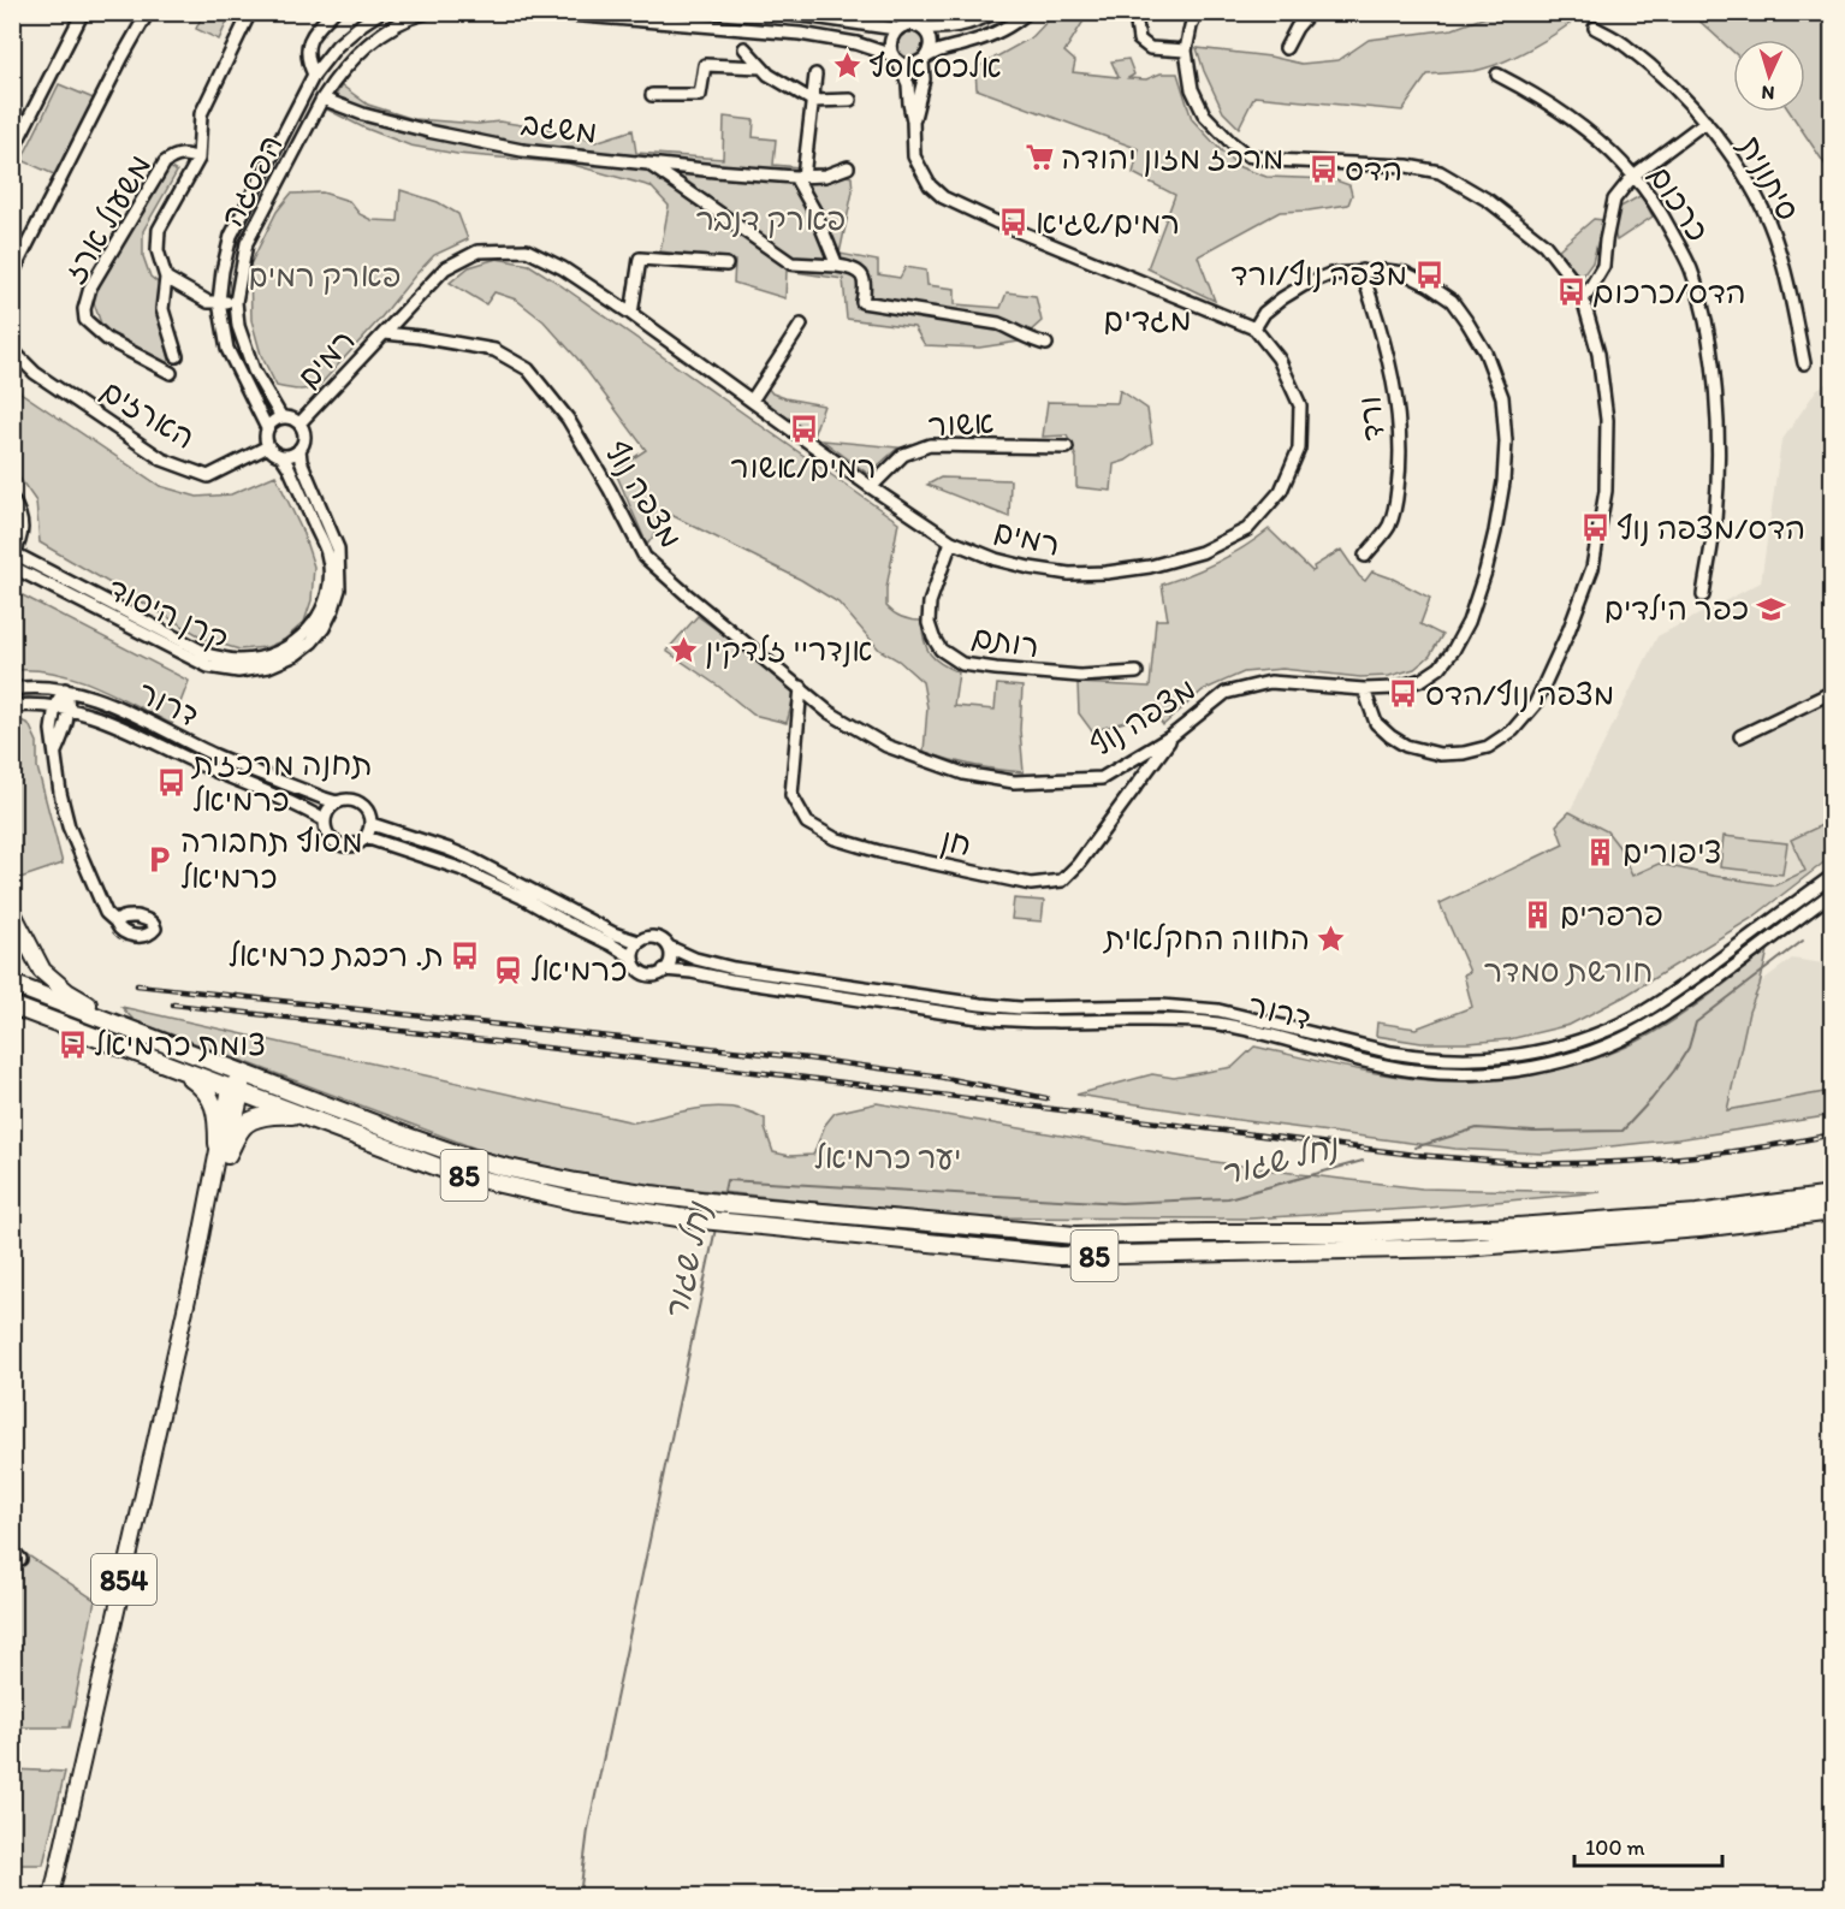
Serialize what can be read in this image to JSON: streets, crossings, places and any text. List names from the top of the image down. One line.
{"streets":{"highway":["85"],"main road":["854"],"street":["משגב","סיתונית","הפסגה","כרכום","משעול ארז","רמים","הארזים","ורד","אשור","מצפה נוף","קרן היסוד","רותם","דרור","חן"]},"crossings":[["משגב","הפסגה"],["הפסגה","רמים"],["הפסגה","הארזים"],["הפסגה","קרן היסוד"],["רמים","הארזים"],["רמים","אשור"],["רמים","מצפה נוף"],["רמים","קרן היסוד"],["רמים","רותם"],["הארזים","קרן היסוד"],["ורד","מצפה נוף"],["מצפה נוף","חן"],["85","854"]],"districts":["מגדים"],"water":["נחל שגור"],"parks":["פארק דנבר","פארק רמים","חורשת סמדר","יער כרמיאל"],"places":{"place":["אלכס אסף","אנדריי זלדקין","החווה החקלאית"],"supermarket":["מרכז מזון יהודה"],"bus stop":["הדס","רמים/שגיא","מצפה נוף/ורד","הדס/כרכום","רמים/אשור","הדס/מצפה נוף","מצפה נוף/הדס","תחנה מרכזית כרמיאל","ת. רכבת כרמיאל","צומת כרמיאל"],"school or university":["כפר הילדים"],"building":["ציפורים","פרפרים"],"parking":["מסוף תחבורה כרמיאל"],"station":["כרמיאל"]},"scale_bar":"100 m","north":"bottom"}
